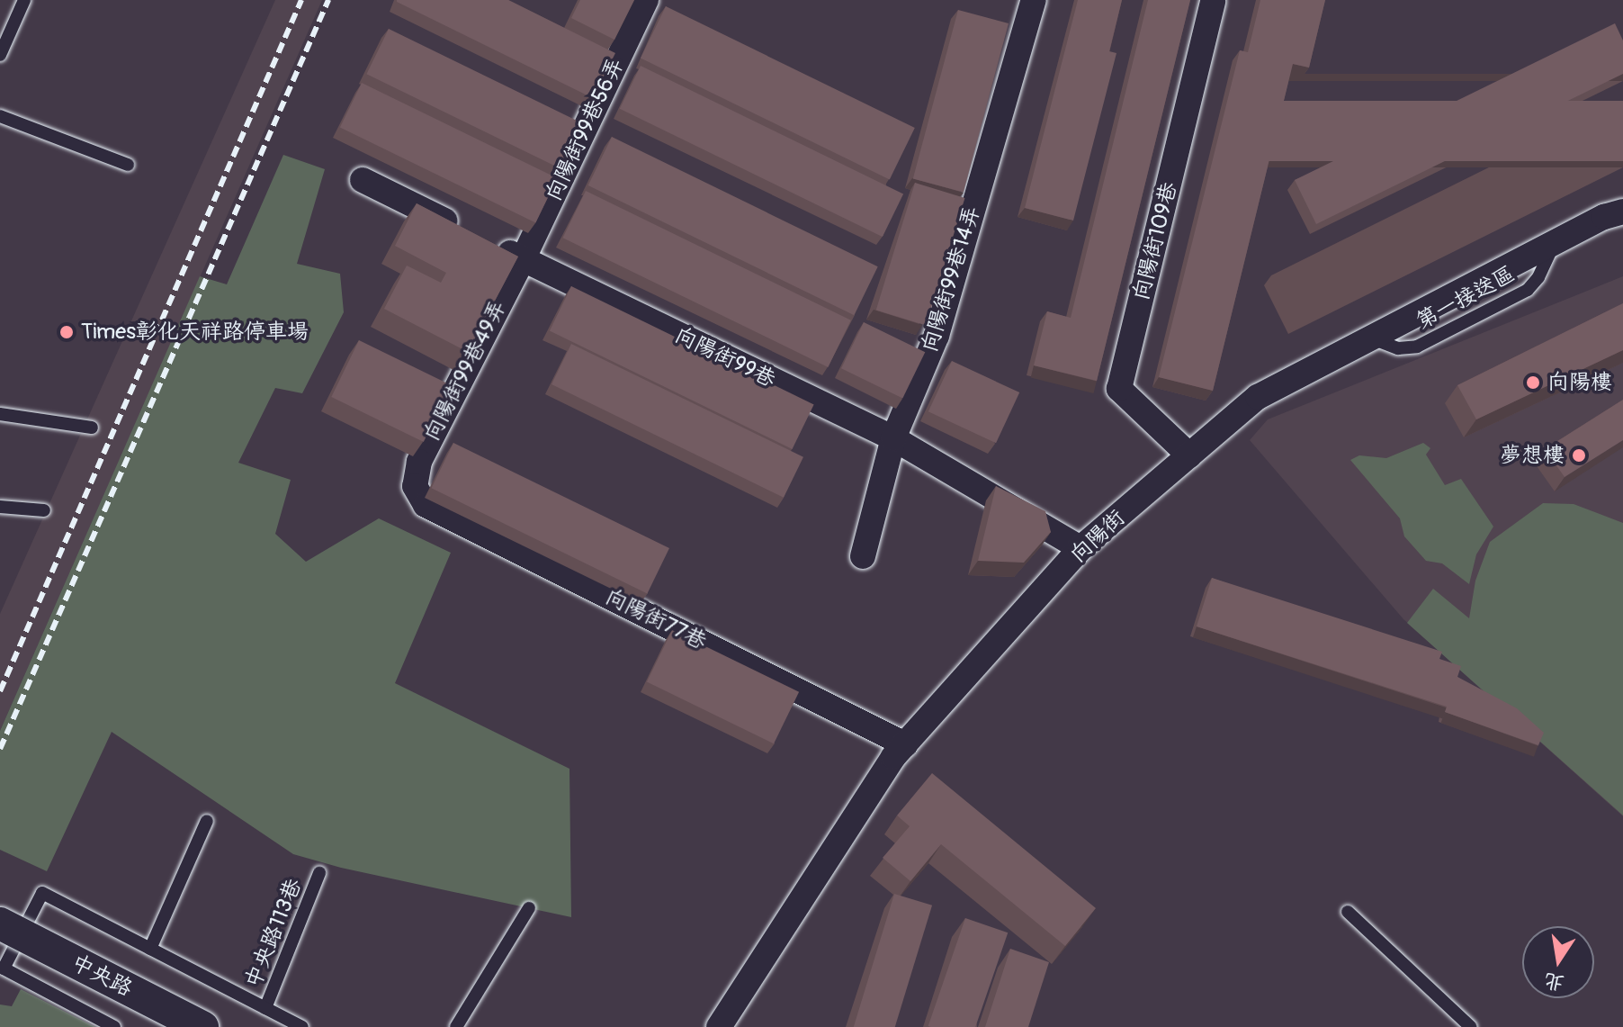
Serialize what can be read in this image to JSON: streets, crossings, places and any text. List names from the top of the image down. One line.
{"streets":{"street":["向陽街99巷56弄","向陽街109巷","向陽街99巷14弄","向陽街99巷","向陽街99巷49弄","向陽街","向陽街77巷","中央路"],"lane":["中央路113巷"]},"crossings":[["向陽街99巷56弄","向陽街99巷"],["向陽街99巷56弄","向陽街99巷49弄"],["向陽街109巷","向陽街"],["向陽街99巷14弄","向陽街99巷"],["向陽街99巷","向陽街99巷49弄"],["向陽街99巷","向陽街"],["向陽街99巷49弄","向陽街77巷"],["向陽街","向陽街77巷"]],"places":["Times彰化天祥路停車場","向陽樓","夢想樓"],"north":"bottom"}
